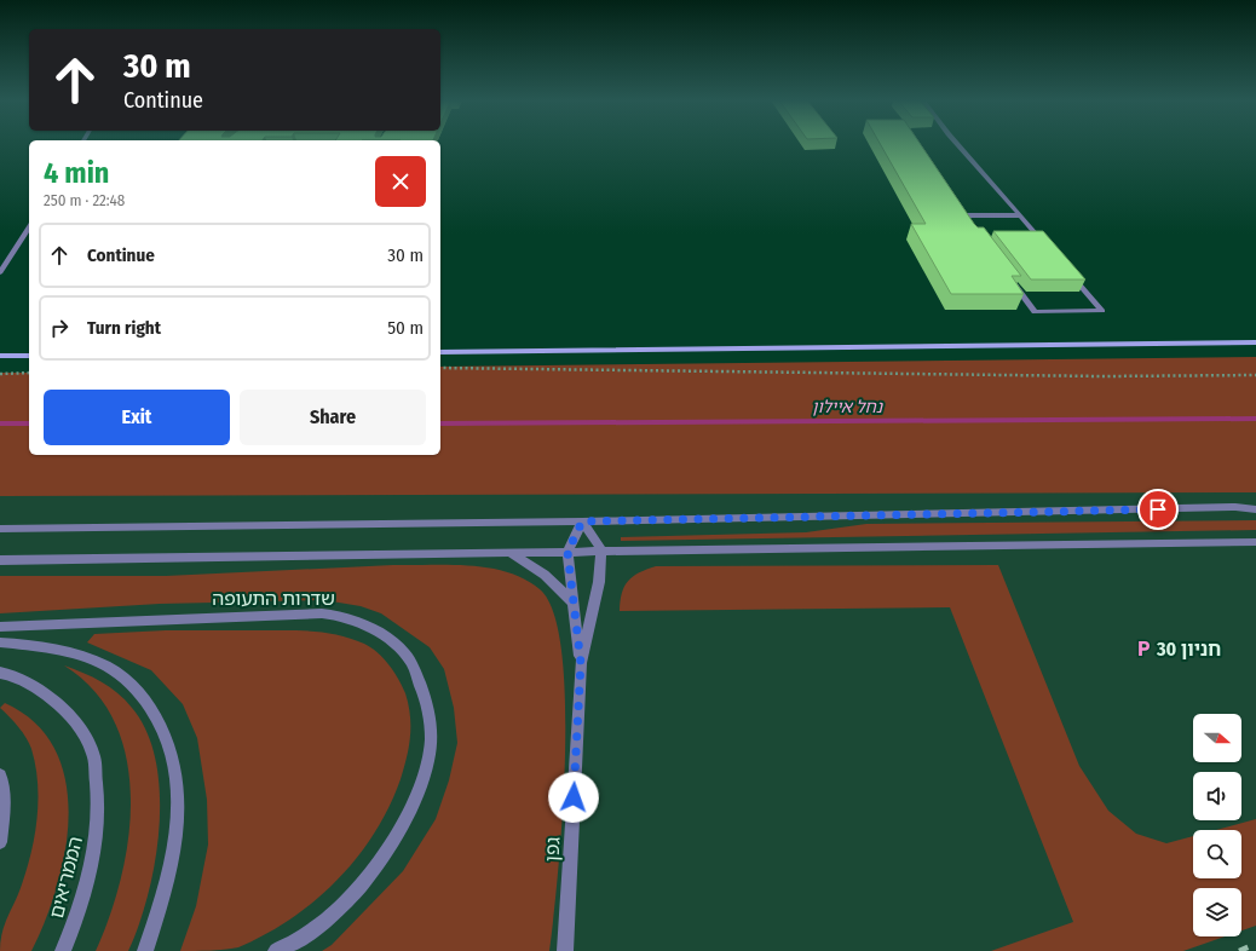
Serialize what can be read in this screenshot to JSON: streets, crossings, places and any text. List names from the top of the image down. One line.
{"streets":{"street":["שדרות התעופה","גפן","הממריאים"]},"water":["נחל איילון"],"places":{"parking":["חניון 30"]},"north":"right","page":{"turn":["30 m","Continue"],"heading":["4 min","250 m · 22:48"],"list":[{"name":"Continue","value":"30 m"},{"name":"Turn right","value":"50 m"}],"buttons":["Exit","Share"]}}
